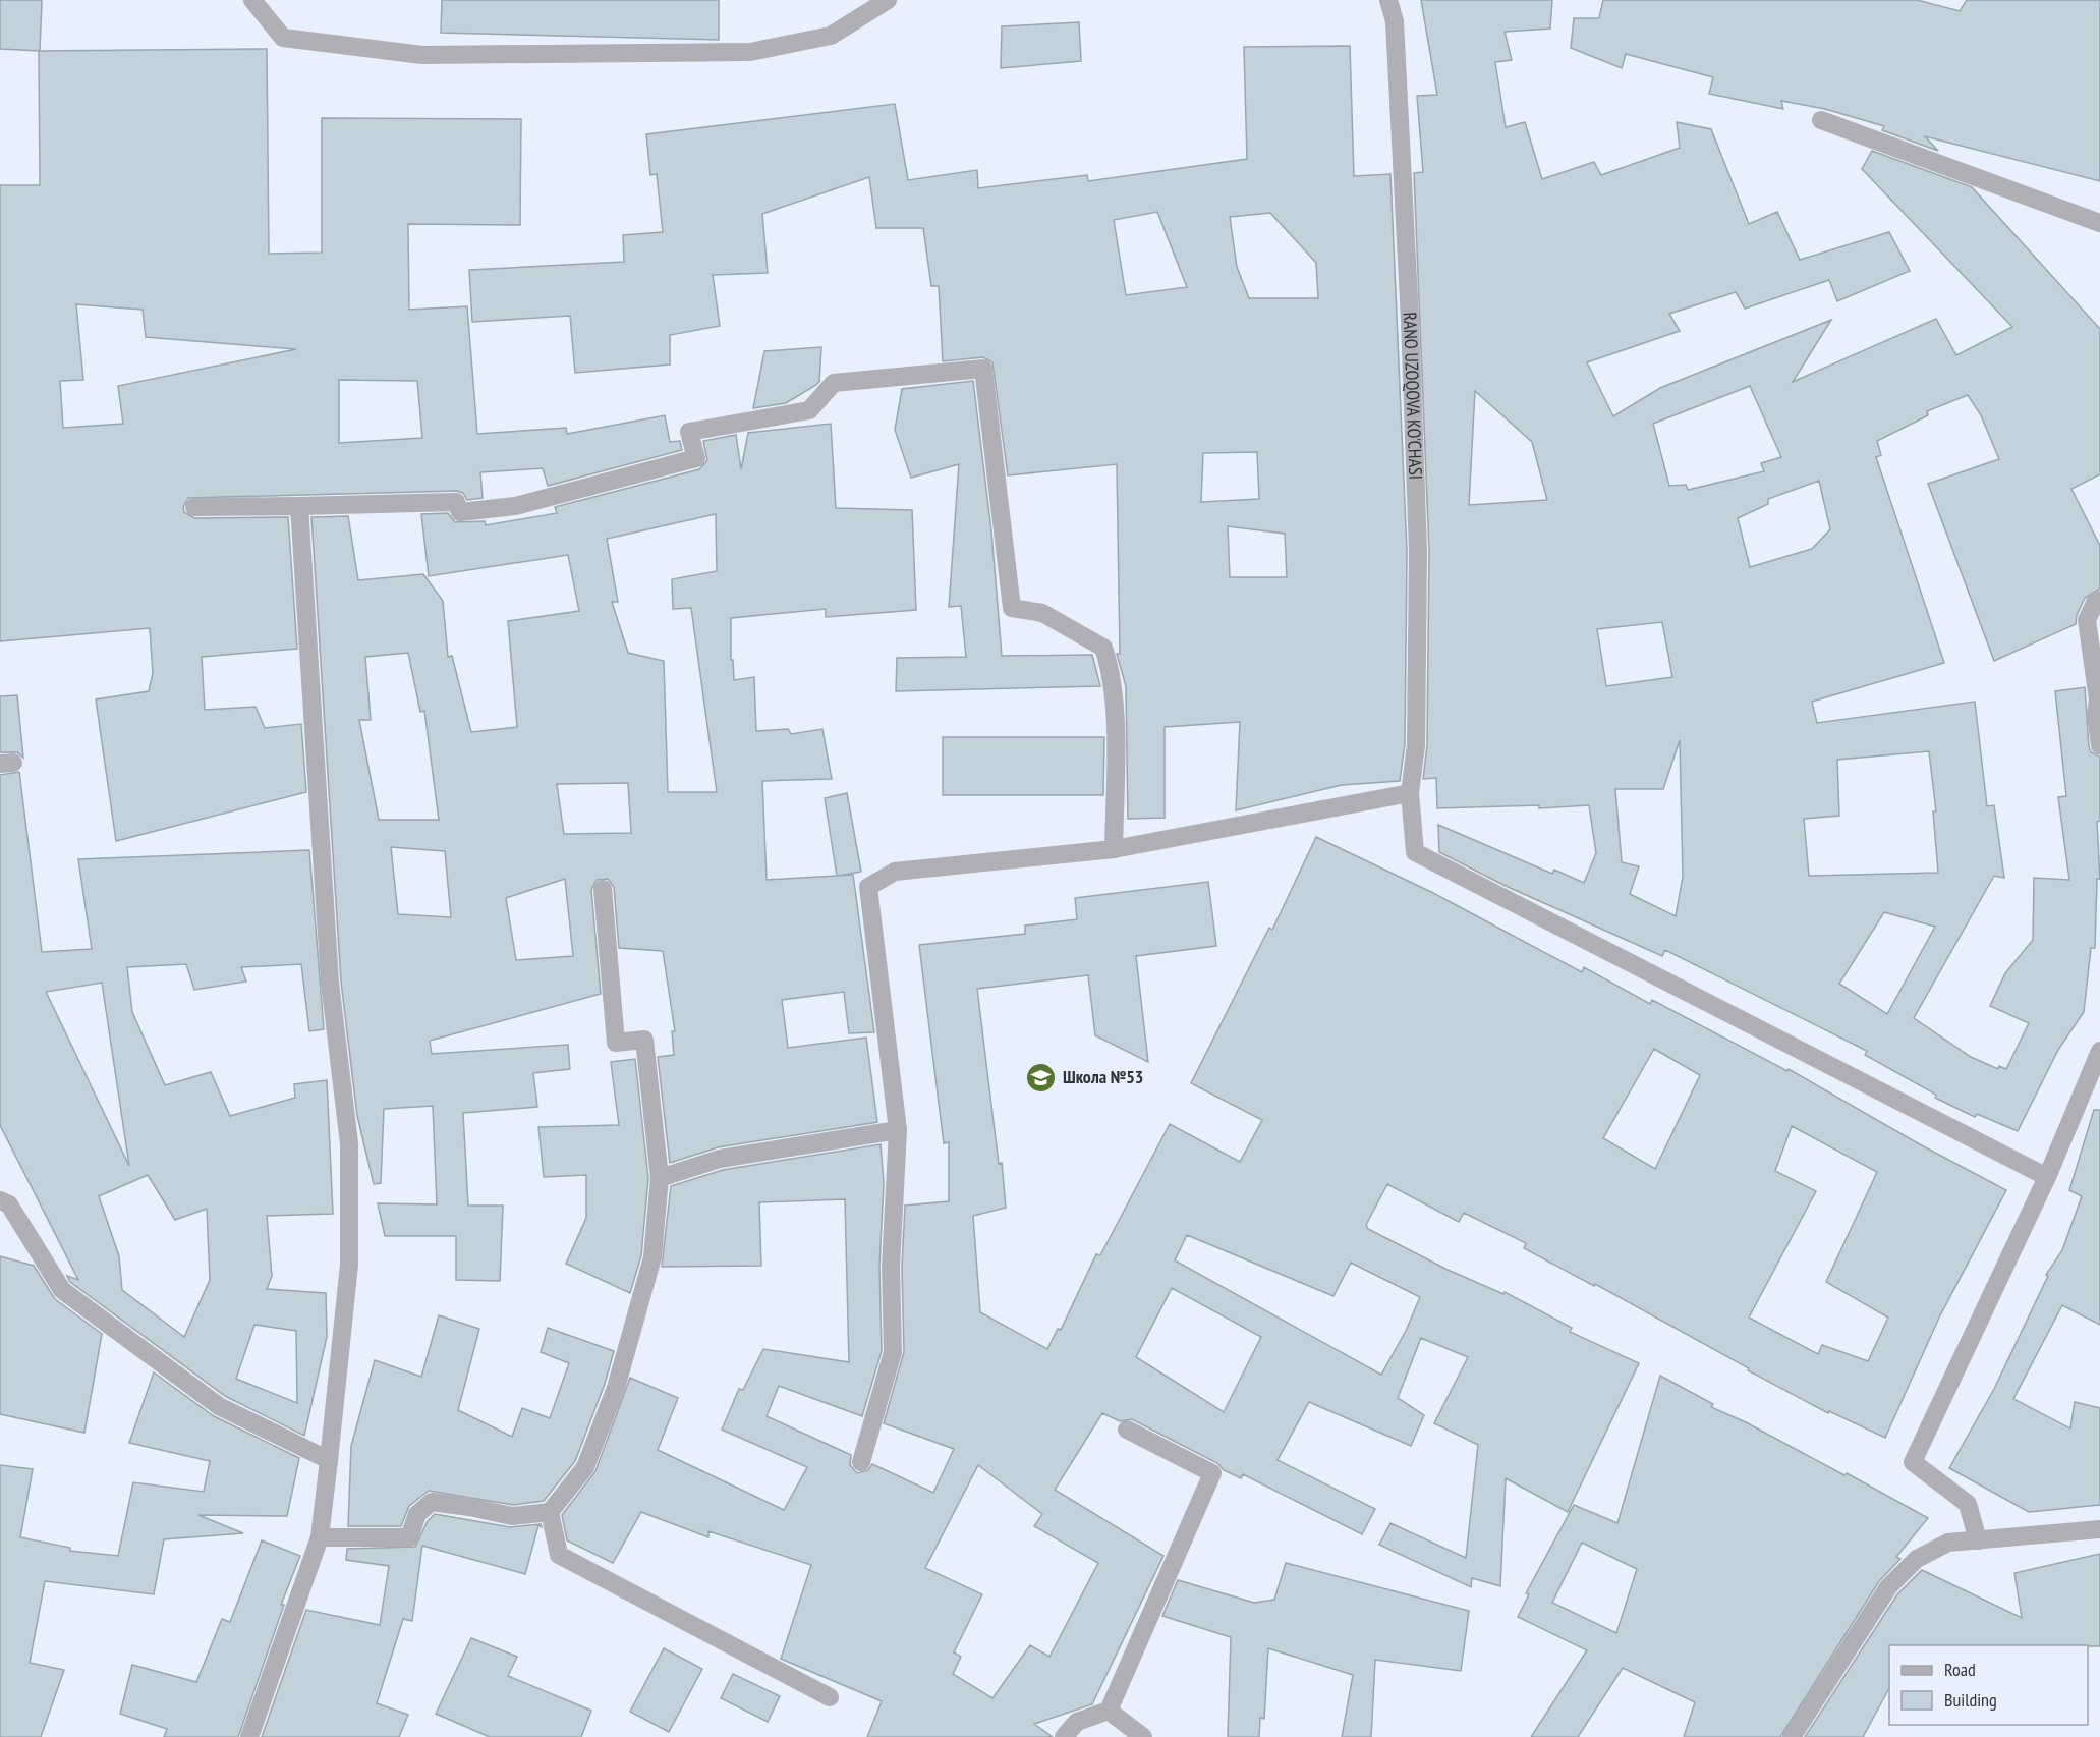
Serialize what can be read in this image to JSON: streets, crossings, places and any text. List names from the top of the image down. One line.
{"streets":{"street":["RANO UZOQOVA KO'CHASI"]},"places":{"school or university":["Школа №53"]},"legend":["Road","Building"]}
